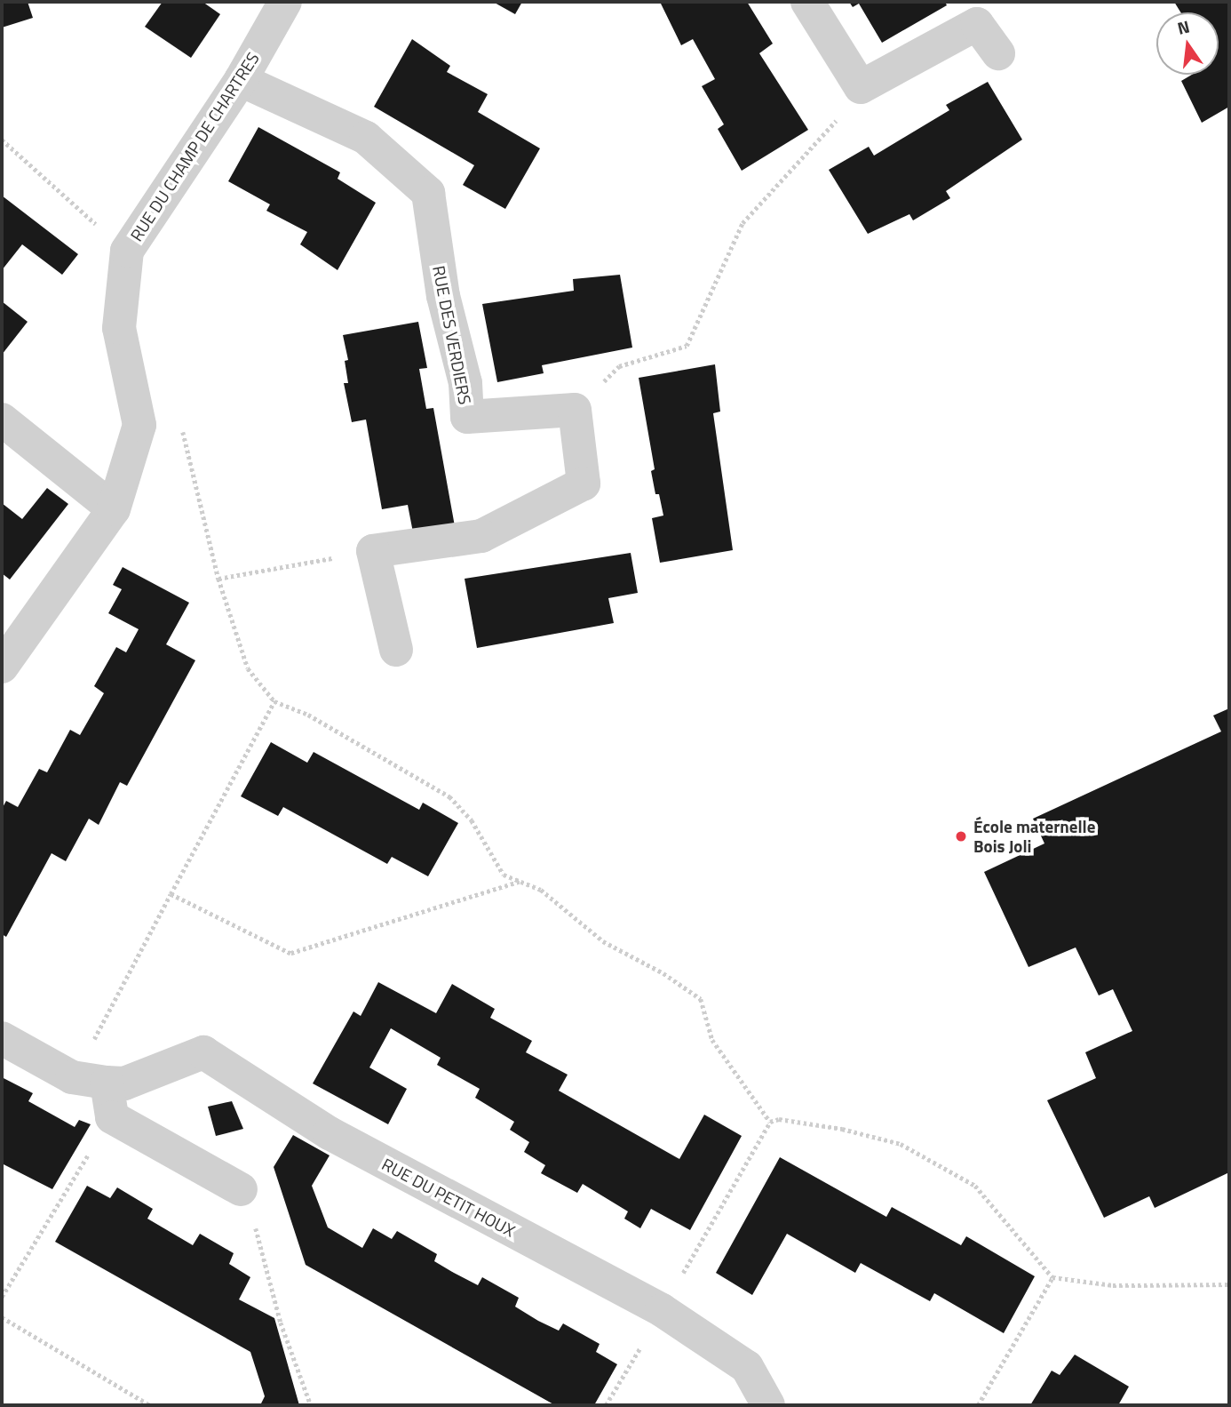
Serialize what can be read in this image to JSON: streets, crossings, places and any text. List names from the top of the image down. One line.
{"streets":{"street":["RUE DU CHAMP DE CHARTRES","RUE DES VERDIERS","RUE DU PETIT HOUX"]},"crossings":[["RUE DU CHAMP DE CHARTRES","RUE DES VERDIERS"]],"places":["École maternelle Bois Joli"],"north":"top"}
